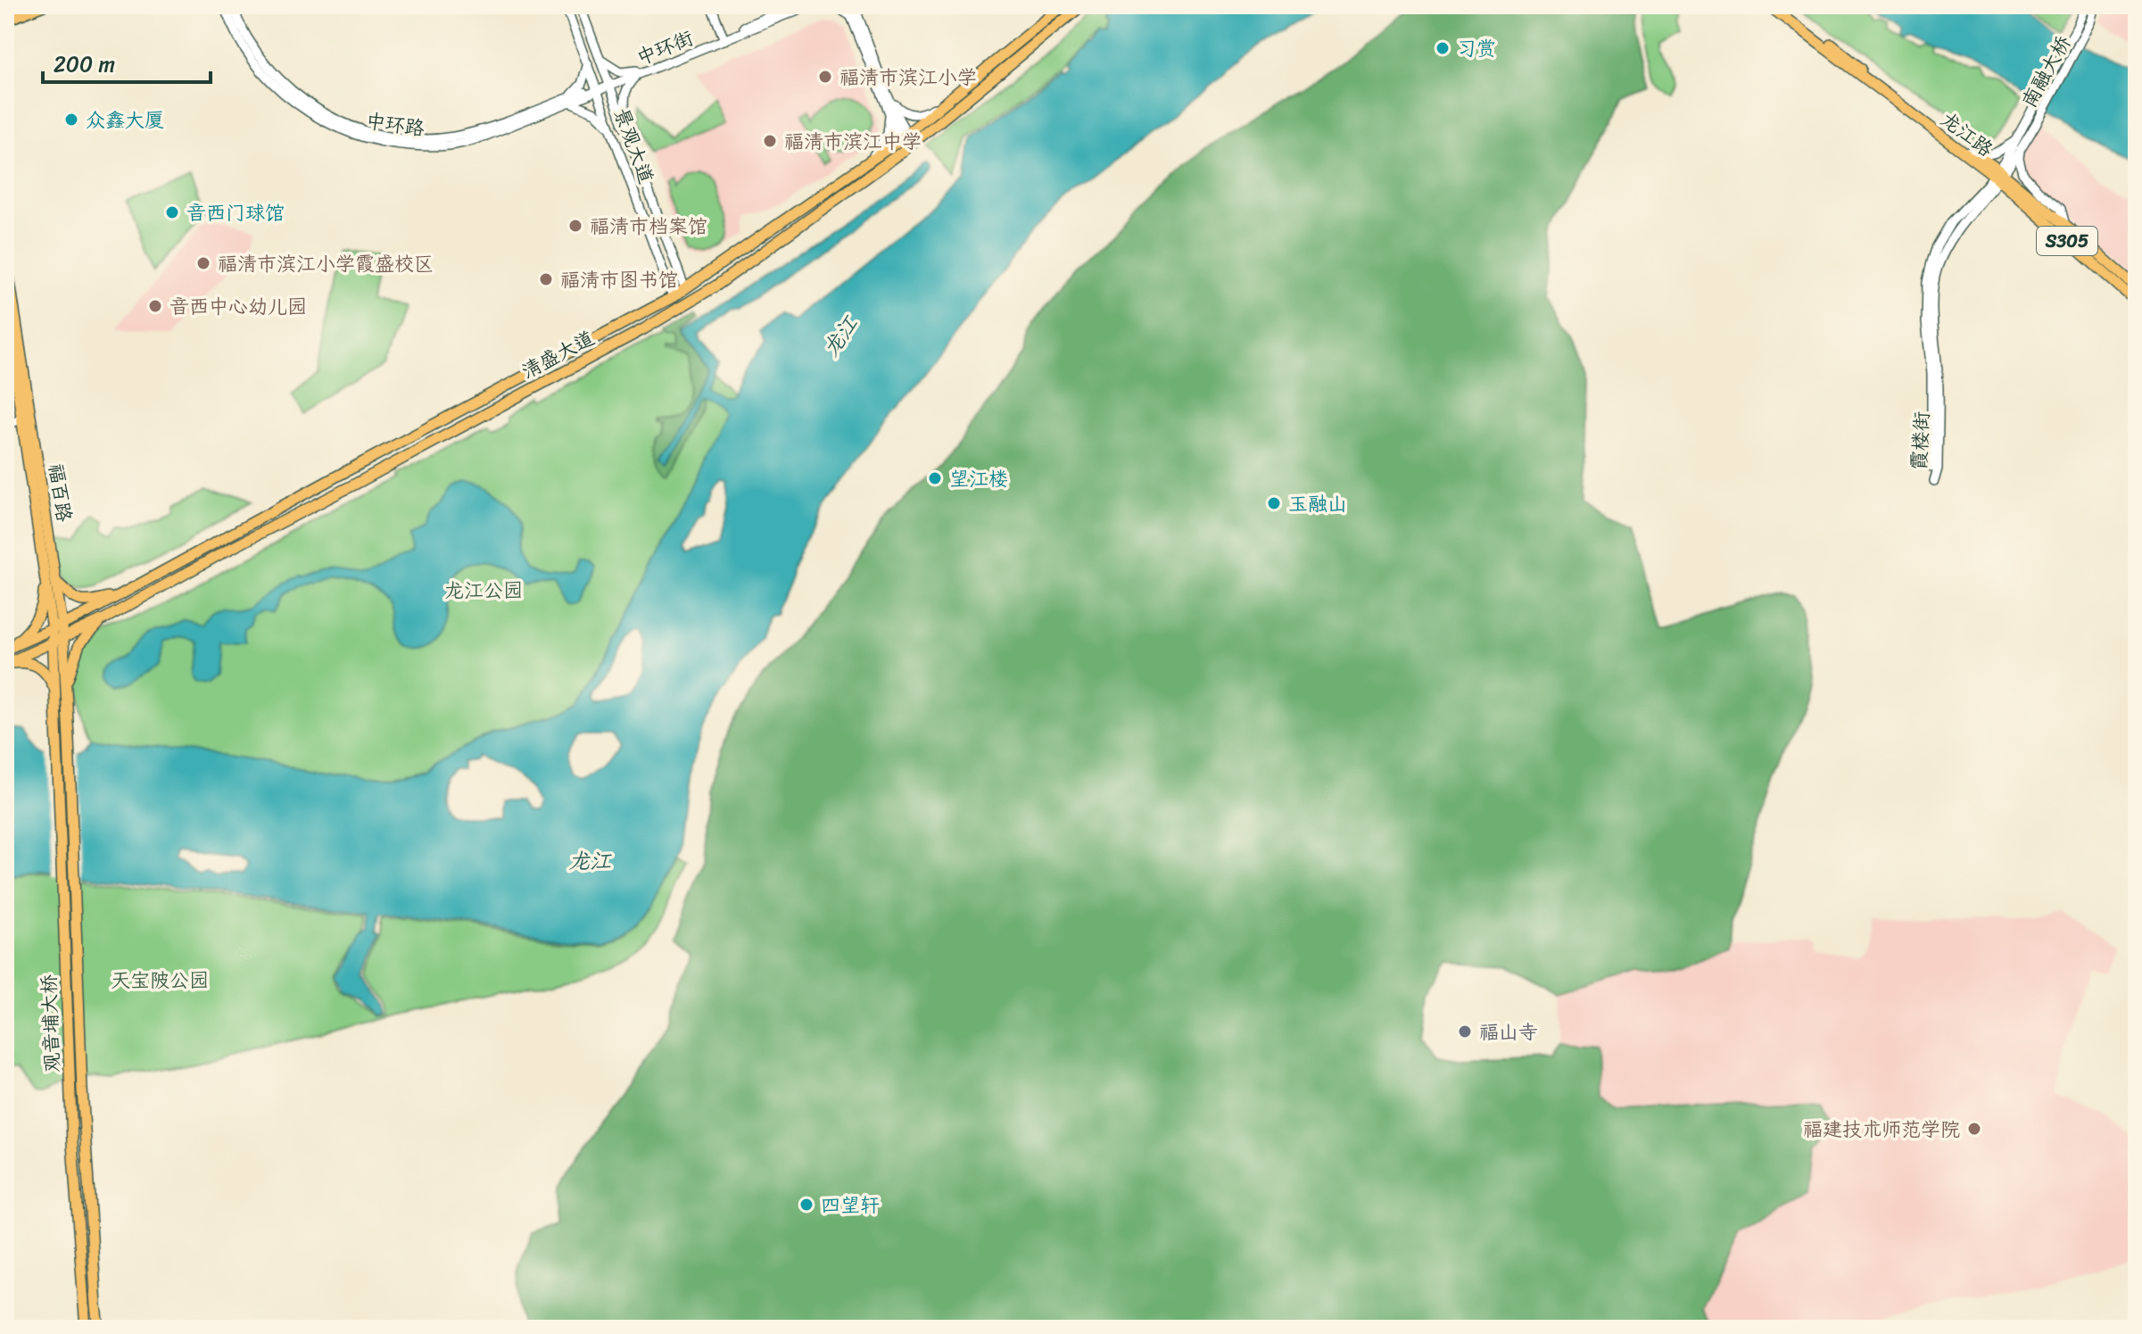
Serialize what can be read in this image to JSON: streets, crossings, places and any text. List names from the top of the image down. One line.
{"streets":{"main road":["龙江路","S305","清盛大道","福百路","观音埔大桥"],"street":["中环街","南融大桥","中环路","景观大道","霞楼街"]},"crossings":[["中环街","中环路"],["中环街","景观大道"],["南融大桥","龙江路"],["南融大桥","霞楼街"],["龙江路","霞楼街"],["景观大道","清盛大道"],["清盛大道","福百路"],["福百路","观音埔大桥"]],"water":["龙江"],"parks":["龙江公园","天宝陂公园"],"places":["习赏","福清市滨江小学","众鑫大厦","福清市滨江中学","音西门球馆","福清市档案馆","福清市滨江小学霞盛校区","福清市图书馆","音西中心幼儿园","望江楼","玉融山","福山寺","福建技术师范学院","四望轩"],"scale_bar":"200 m"}
